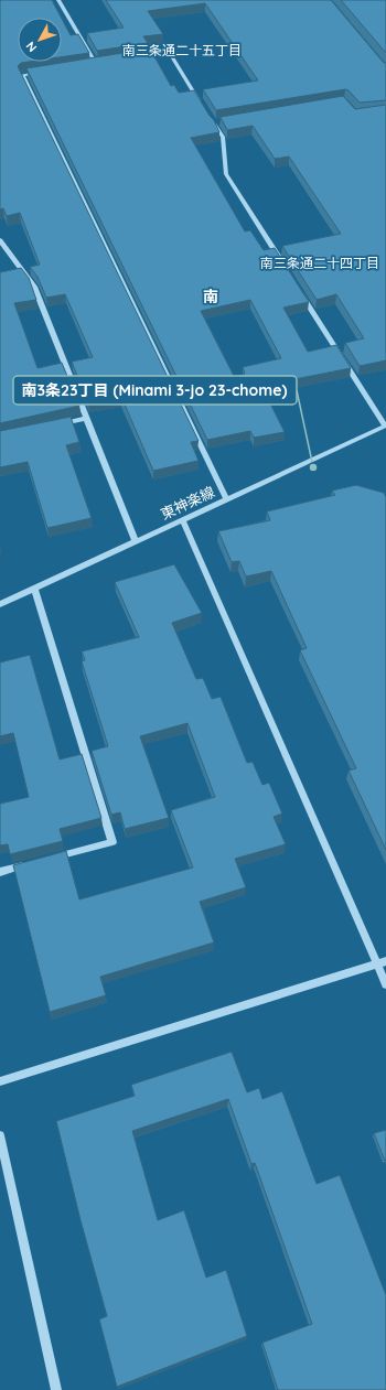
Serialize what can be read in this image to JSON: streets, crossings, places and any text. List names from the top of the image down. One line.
{"streets":{"street":["東神楽線"]},"districts":["南三条通二十五丁目","南三条通二十四丁目","南"],"places":["南3条23丁目 (Minami 3-jo 23-chome)"],"north":"bottom left"}
